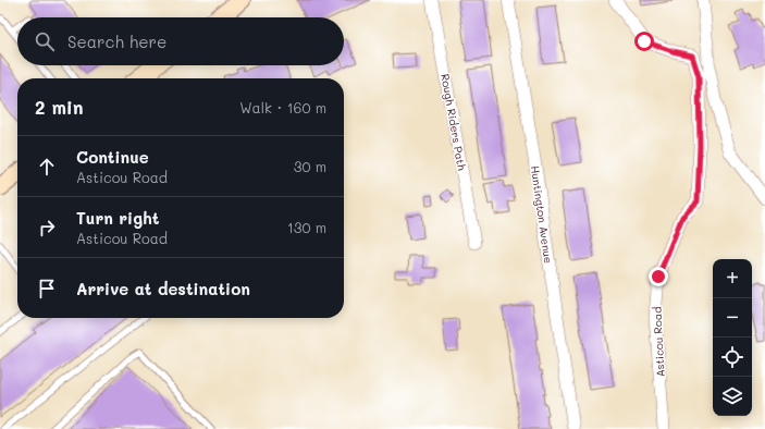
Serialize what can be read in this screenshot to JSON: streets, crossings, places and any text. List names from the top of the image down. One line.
{"streets":{"street":["Rough Riders Path","Huntington Avenue","Asticou Road"]},"page":{"search":"Search here","heading":["2 min","Walk · 160 m"],"list":[["Continue","Asticou Road","30 m"],["Turn right","Asticou Road","130 m"],"Arrive at destination"],"map_buttons":["+","−"]}}
